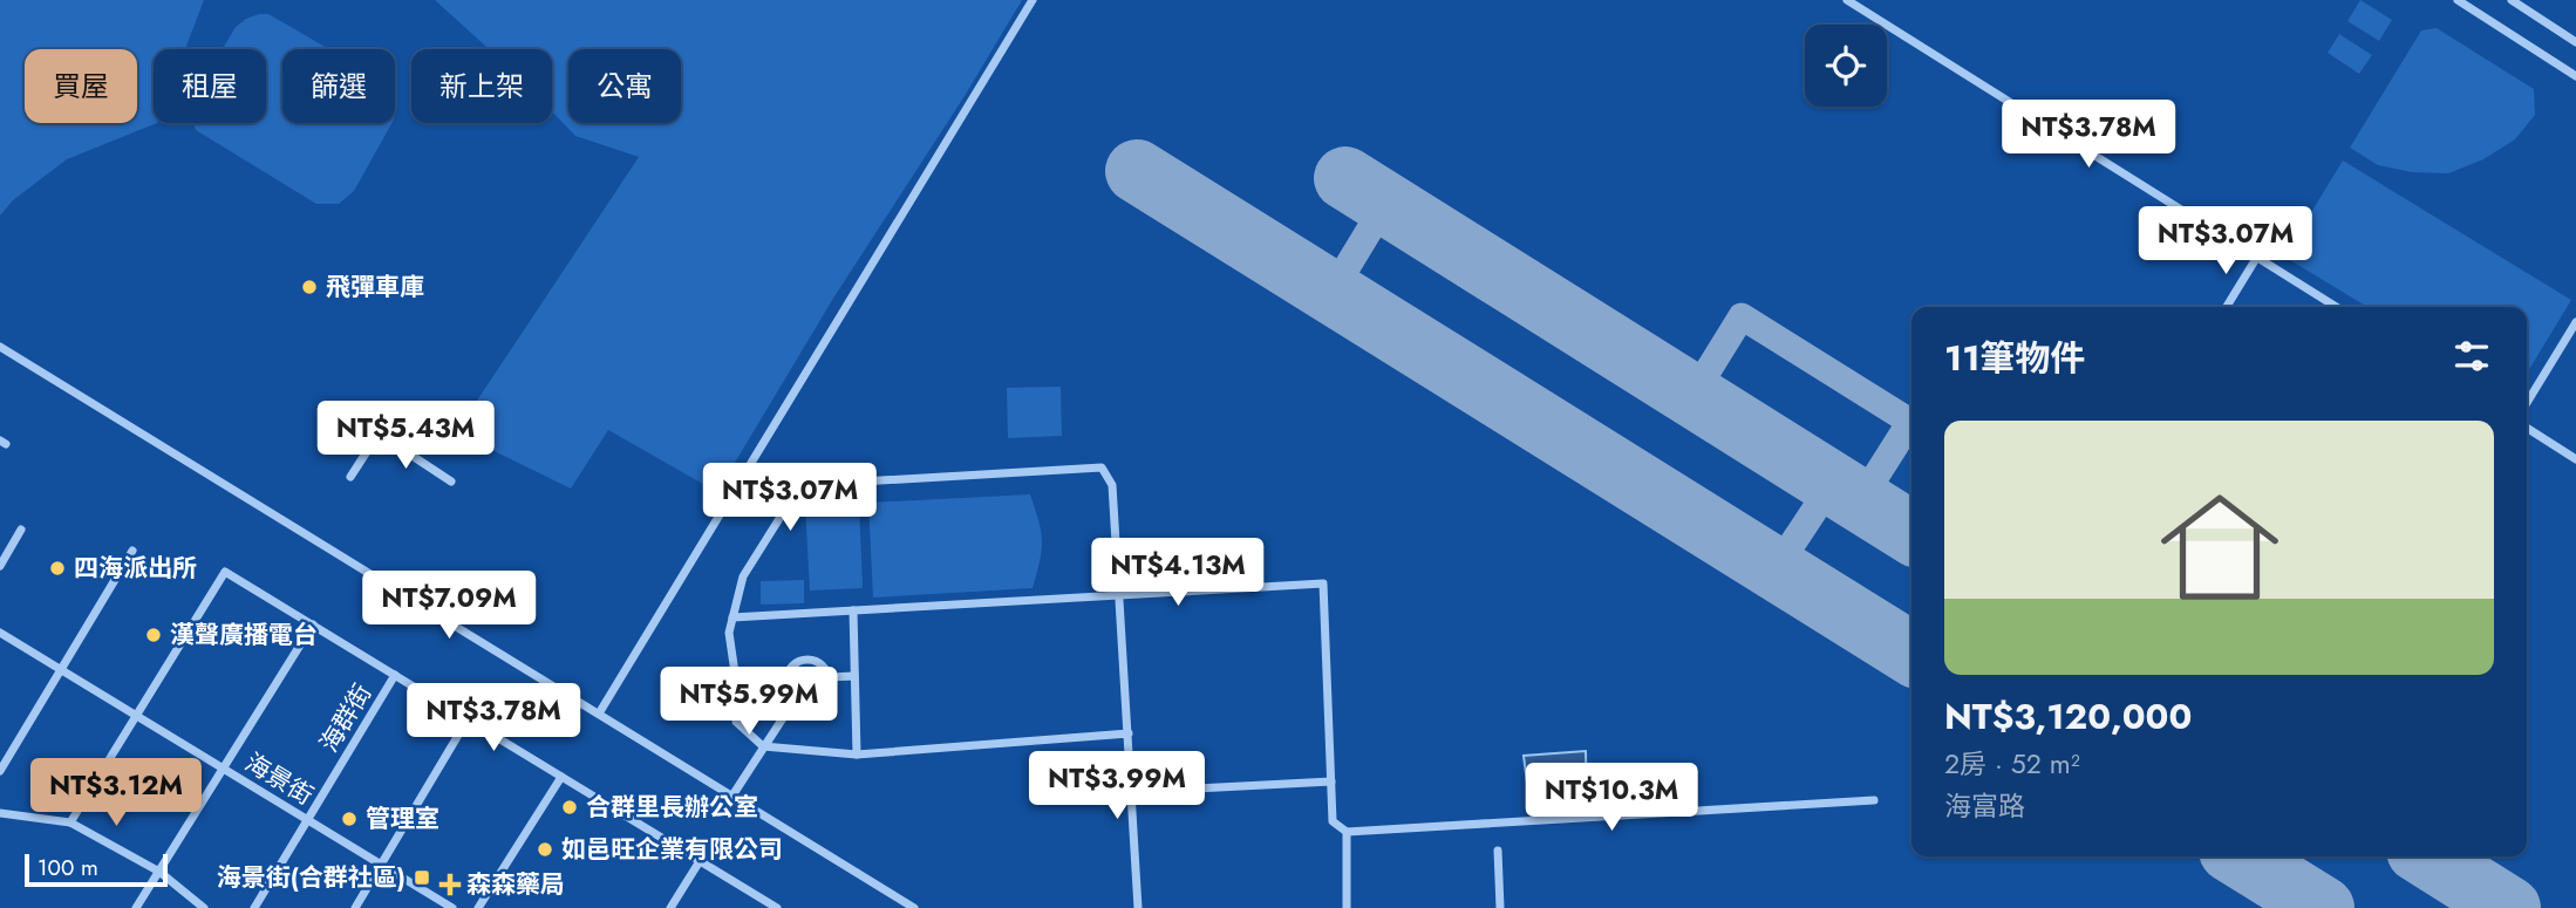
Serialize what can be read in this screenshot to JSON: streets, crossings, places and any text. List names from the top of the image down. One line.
{"streets":{"street":["海群街","海景街"]},"crossings":[["海群街","海景街"]],"places":{"other":["飛彈車庫","四海派出所","漢聲廣播電台","合群里長辦公室","管理室","如邑旺企業有限公司"],"transit":["海景街(合群社區)"],"health":["森森藥局"]},"scale_bar":"100 m","page":{"chip":["買屋","租屋","篩選","新上架","公寓"],"price":["NT$3.78M","NT$3.07M","NT$5.43M","NT$3.07M","NT$4.13M","NT$7.09M","NT$5.99M","NT$3.78M","NT$3.99M","NT$3.12M","NT$10.3M"],"heading":"11筆物件","list":[{"name":"NT$3,120,000","note":"2房 · 52 m² · 海富路"}],"scale":"100 m"}}
